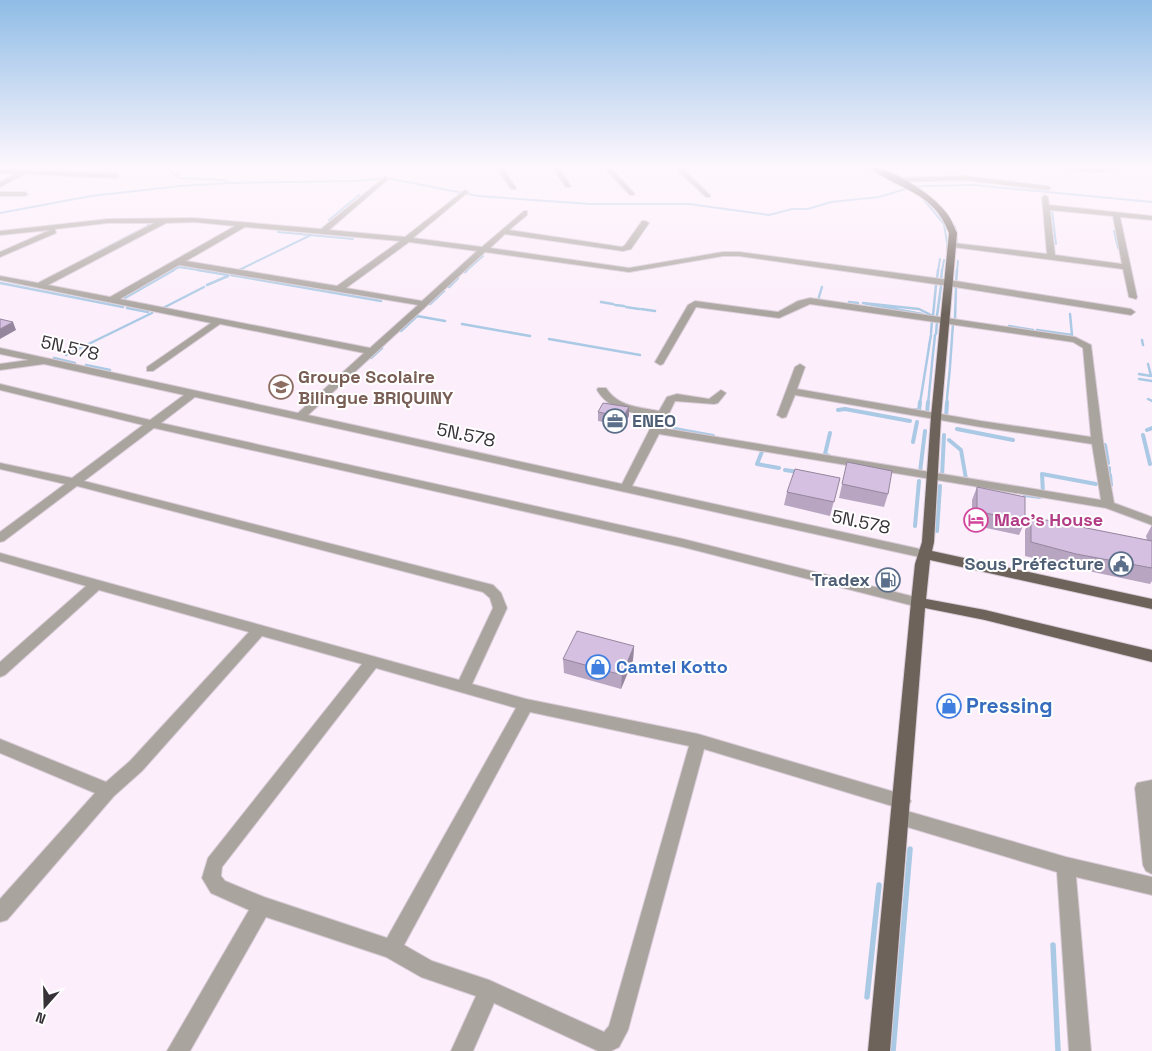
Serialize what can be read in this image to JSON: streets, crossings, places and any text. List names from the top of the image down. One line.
{"streets":{"street":["5N.578"]},"places":{"school or university":["Groupe Scolaire Bilingue BRIQUINY"],"office":["ENEO"],"hotel":["Mac’s House"],"public building":["Sous Préfecture"],"fuel station":["Tradex"],"shop":["Camtel Kotto","Pressing"]},"north":"bottom"}
